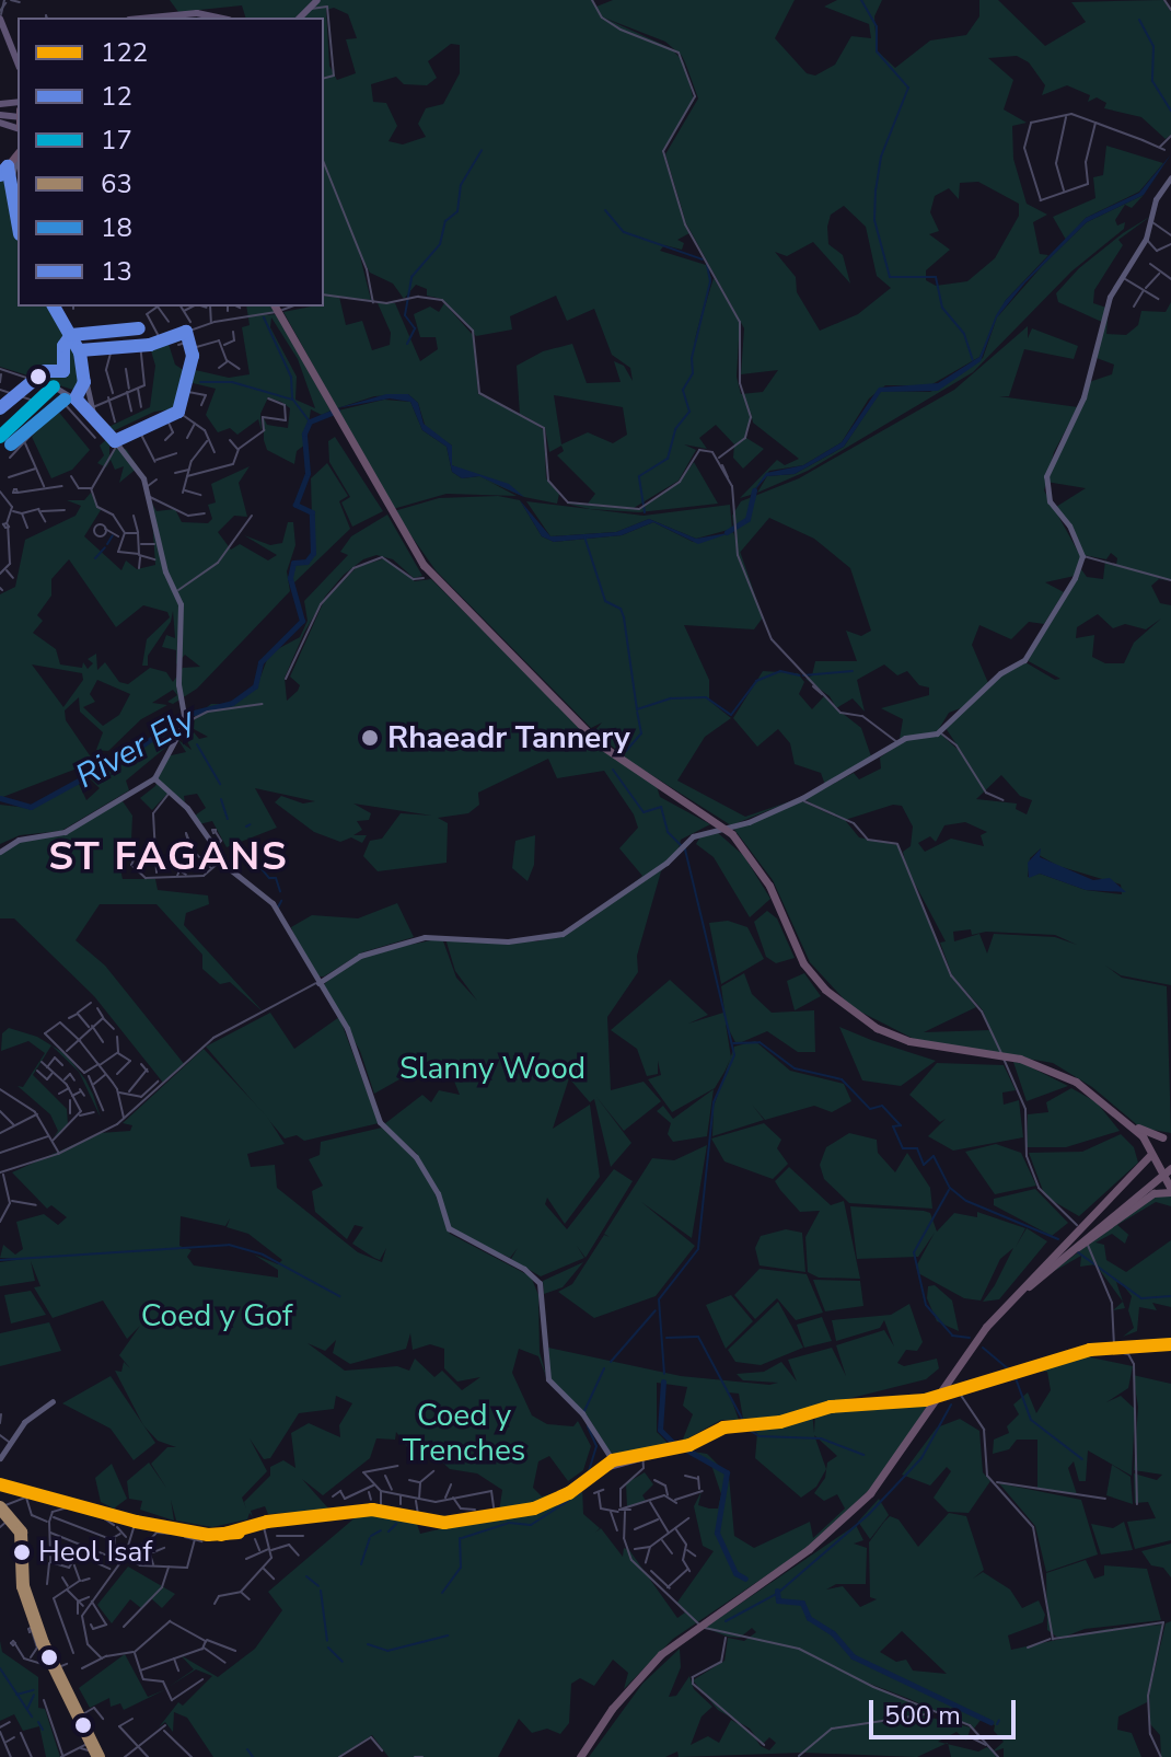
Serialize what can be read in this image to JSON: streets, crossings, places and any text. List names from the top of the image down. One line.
{"districts":["ST FAGANS"],"water":["River Ely"],"parks":["Slanny Wood","Coed y Gof","Coed y Trenches"],"places":["Rhaeadr Tannery","Heol Isaf"],"lines":["transit line 12","transit line 13","transit line 17","transit line 18","transit line 122","transit line 63"],"legend":["122","12","17","63","18","13"],"scale_bar":"500 m"}
